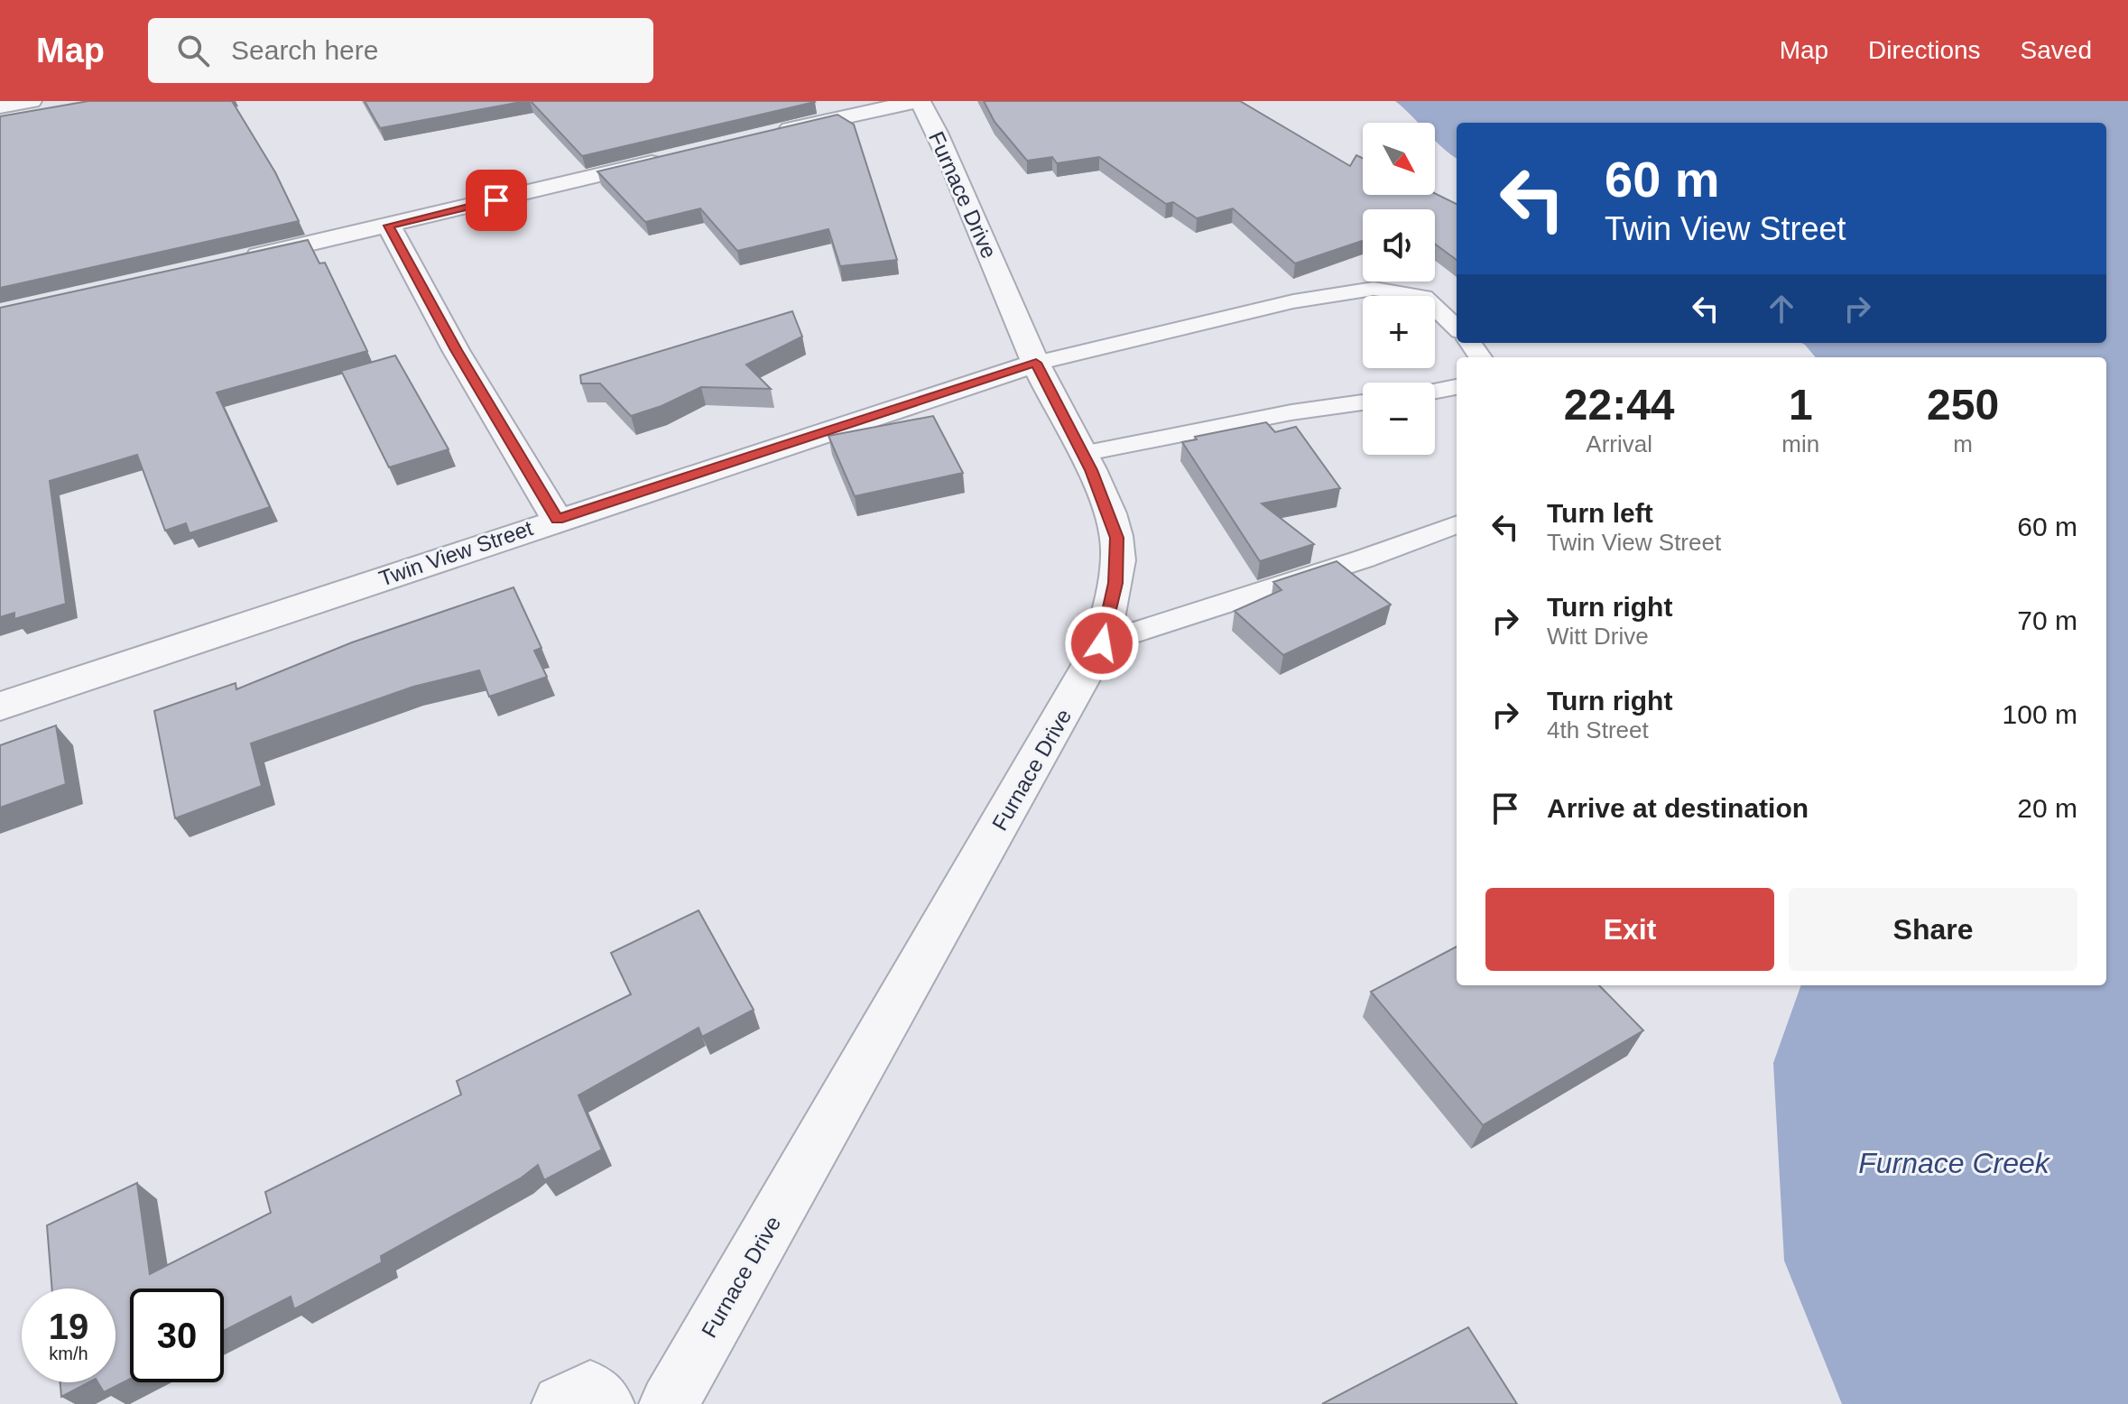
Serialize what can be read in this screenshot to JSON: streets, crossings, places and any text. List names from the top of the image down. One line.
{"streets":{"street":["Furnace Drive","Twin View Street"]},"crossings":[["Furnace Drive","Twin View Street"]],"water":["Furnace Creek"],"north":"bottom right","page":{"header":"Map","search":"Search here","nav":["Map","Directions","Saved"],"map_buttons":["+","−"],"turn":["60 m","Twin View Street"],"eta":["22:44","Arrival","1","min","250","m"],"list":[{"name":"Turn left","note":"Twin View Street","value":"60 m"},{"name":"Turn right","note":"Witt Drive","value":"70 m"},{"name":"Turn right","note":"4th Street","value":"100 m"},{"name":"Arrive at destination","value":"20 m"}],"buttons":["Exit","Share"],"speed":"19 km/h","limit":"30"}}
